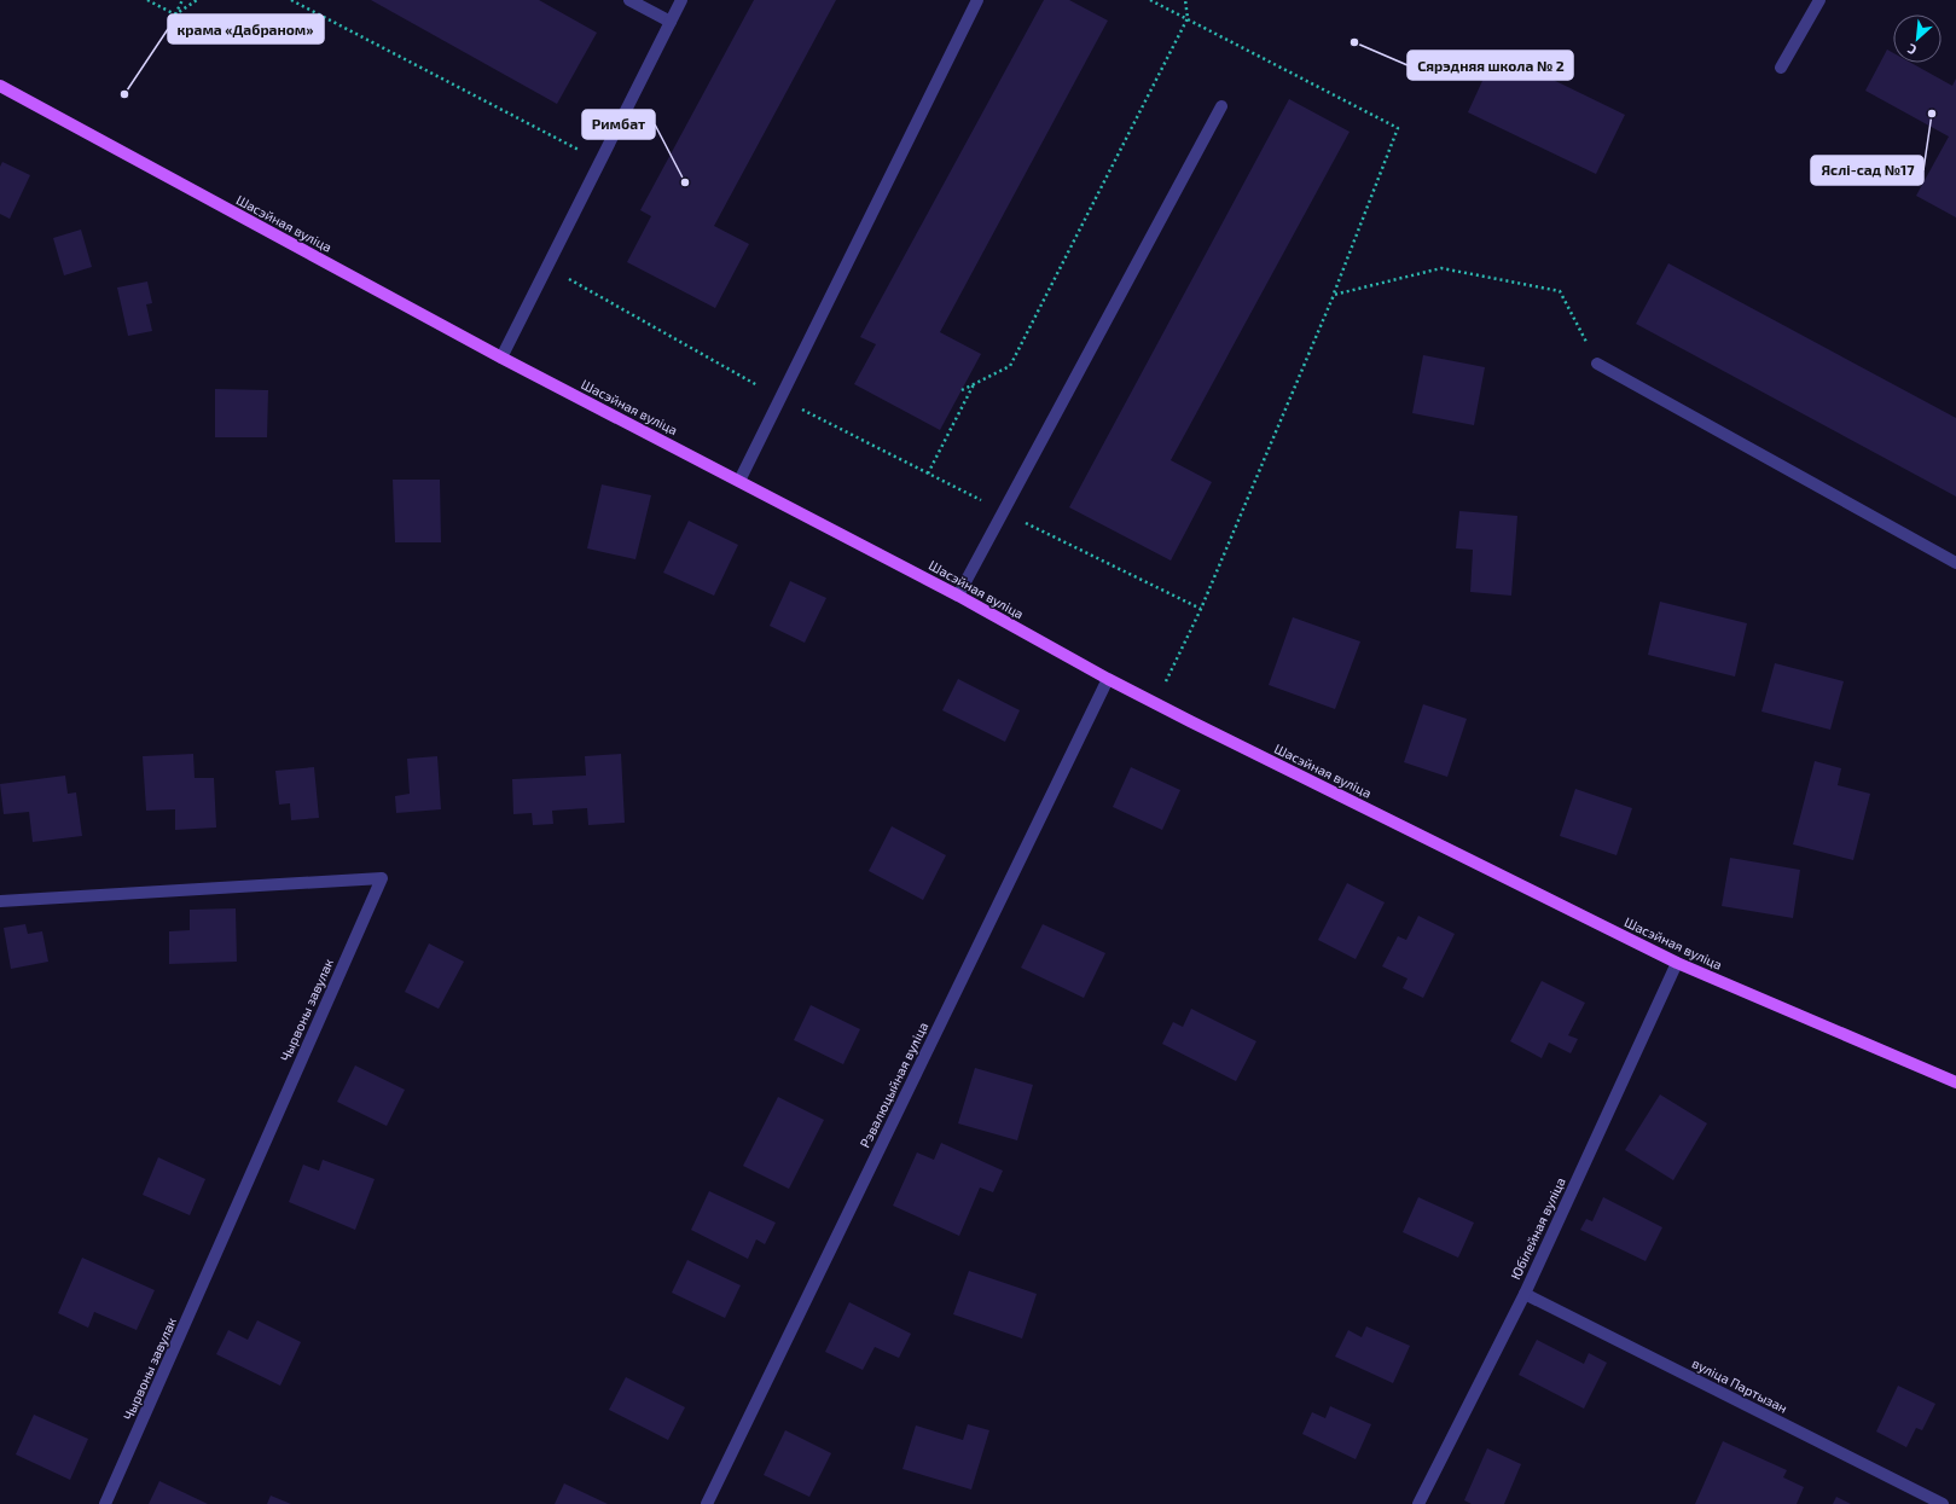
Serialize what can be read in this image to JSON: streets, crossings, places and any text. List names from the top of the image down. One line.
{"streets":{"main road":["Шасэйная вуліца"],"street":["Чырвоны завулак","Рэвалюцыйная вуліца","Юбілейная вуліца","вуліца Партызан"]},"crossings":[["Шасэйная вуліца","Рэвалюцыйная вуліца"],["Шасэйная вуліца","Юбілейная вуліца"],["Юбілейная вуліца","вуліца Партызан"]],"places":["Сярэдняя школа № 2","крама «Дабраном»","Яслі-сад №17","Римбат"],"north":"bottom left"}
